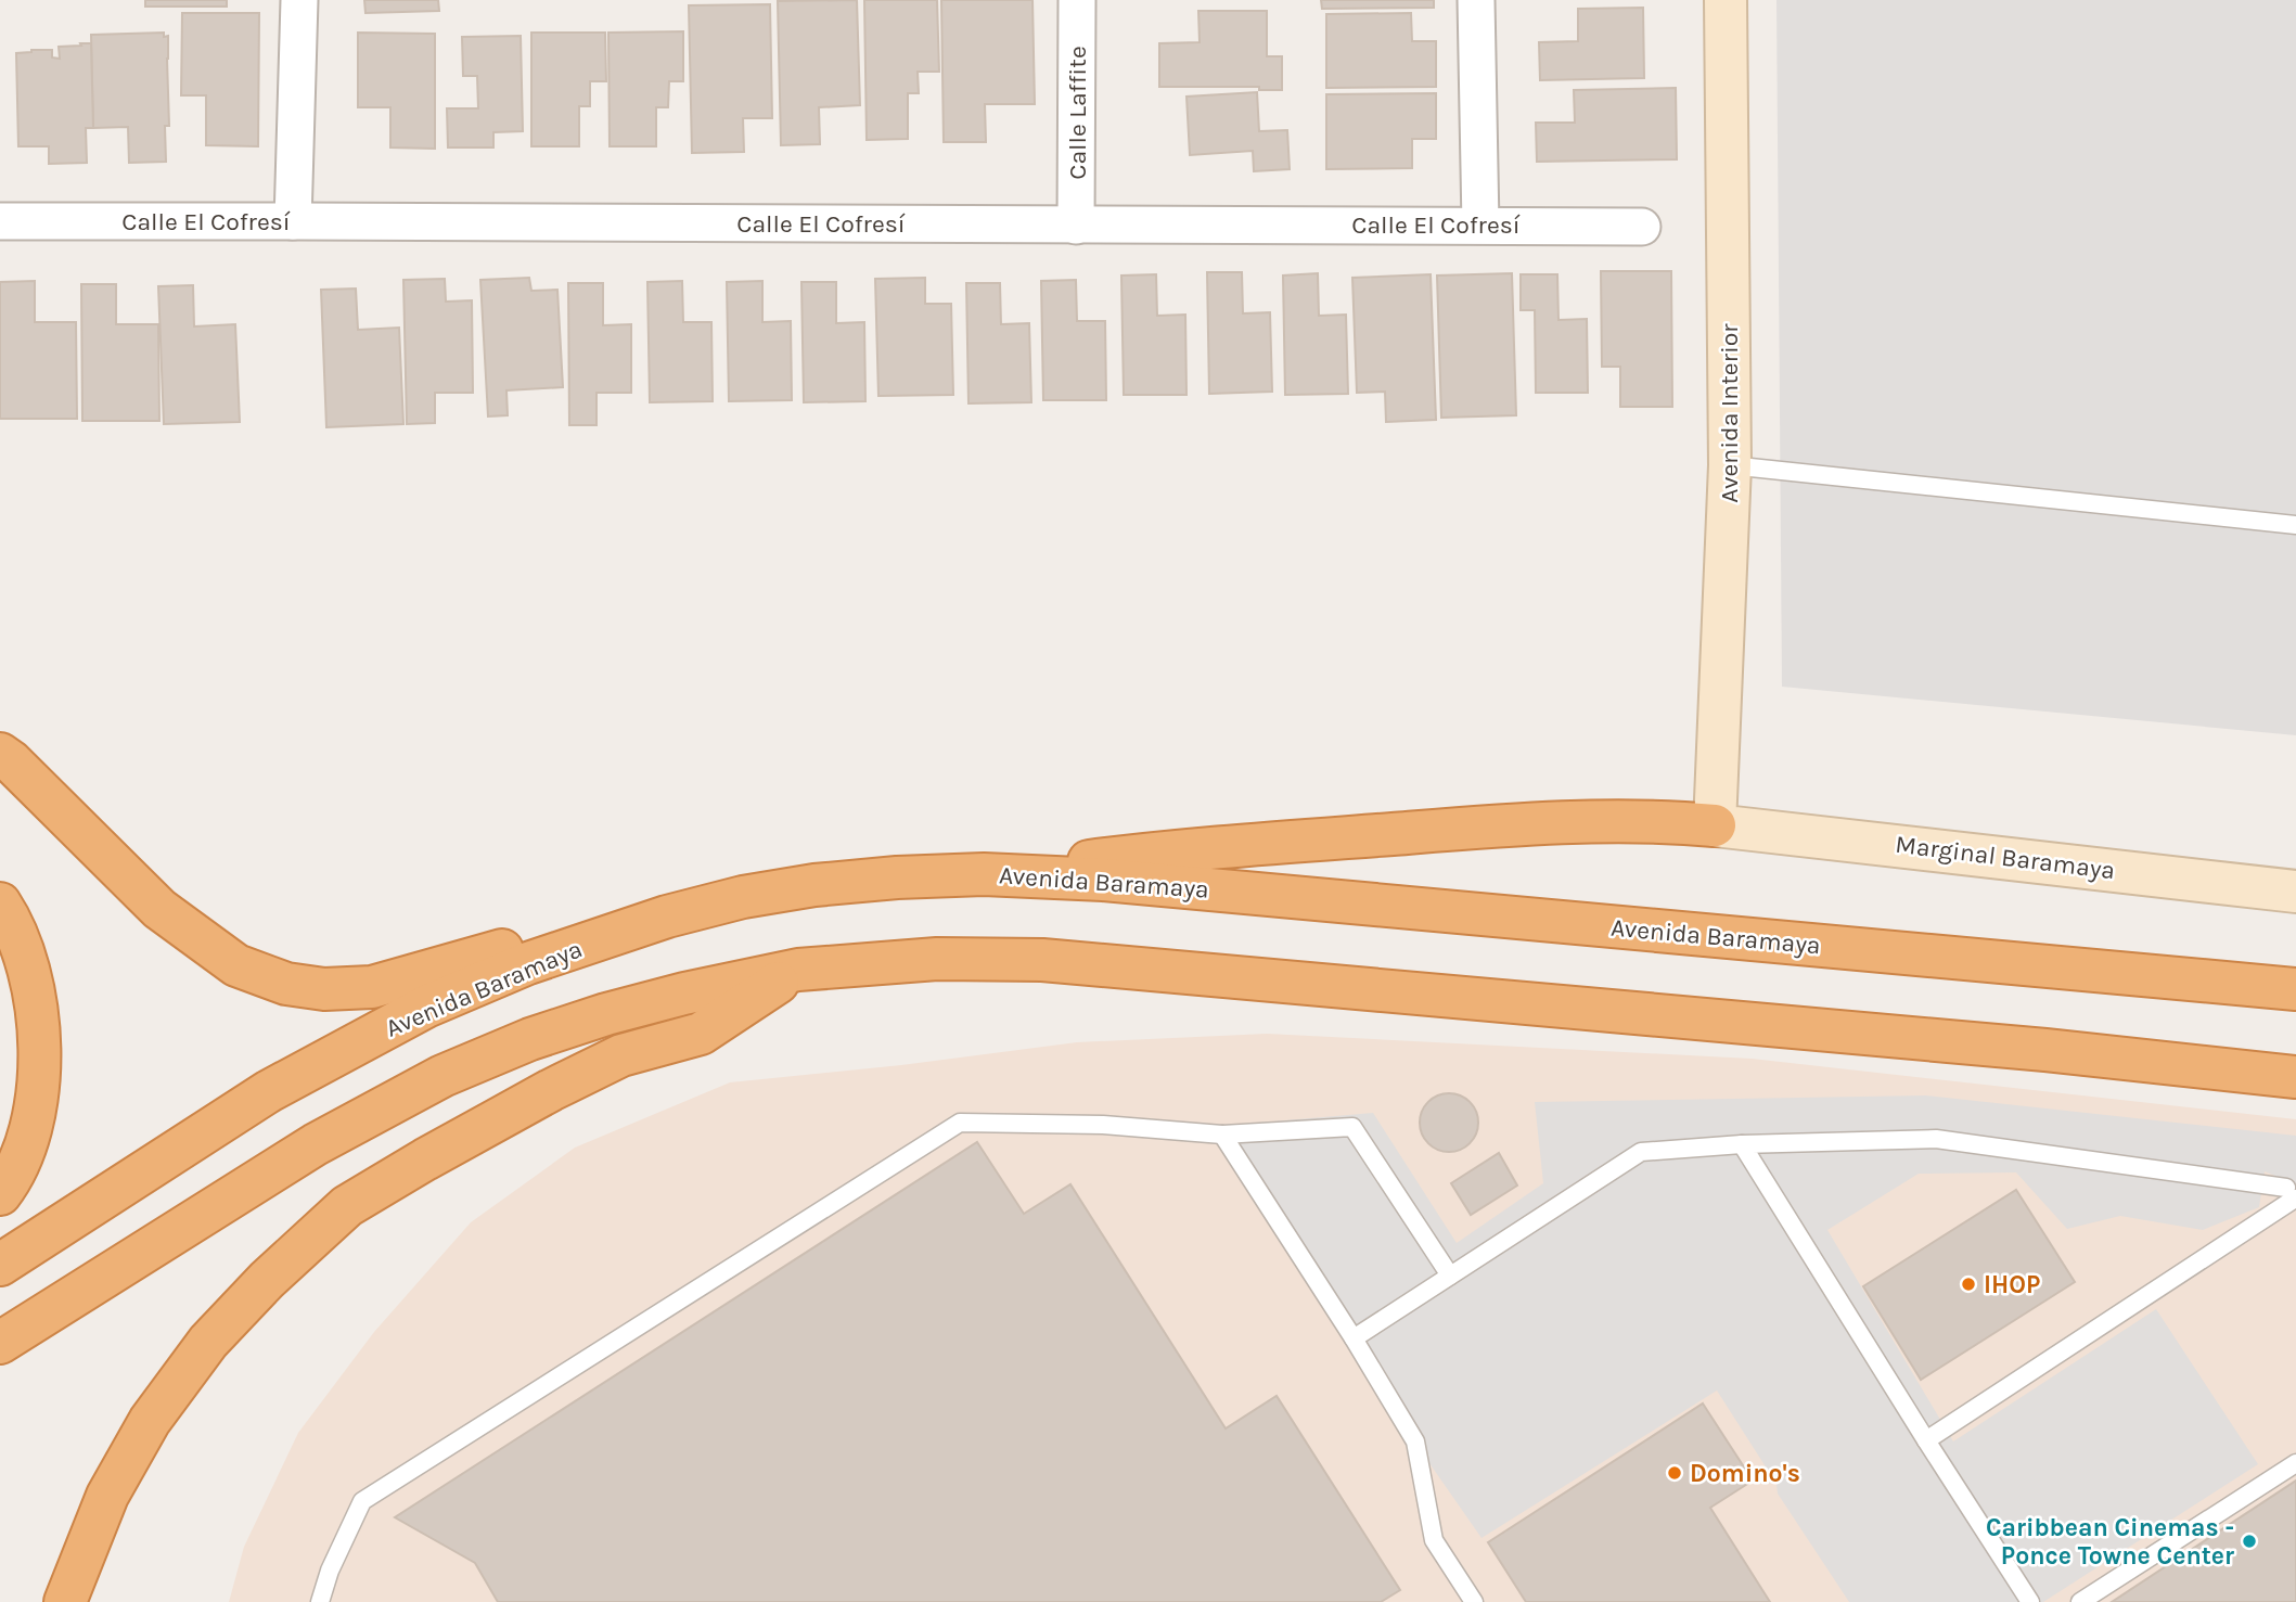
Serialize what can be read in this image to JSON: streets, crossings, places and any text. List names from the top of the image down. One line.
{"streets":{"highway":["Avenida Baramaya"],"street":["Calle Laffite","Calle El Cofresí","Avenida Interior","Marginal Baramaya"]},"crossings":[["Calle Laffite","Calle El Cofresí"],["Avenida Interior","Marginal Baramaya"]],"places":["IHOP","Domino's","Caribbean Cinemas - Ponce Towne Center"]}
